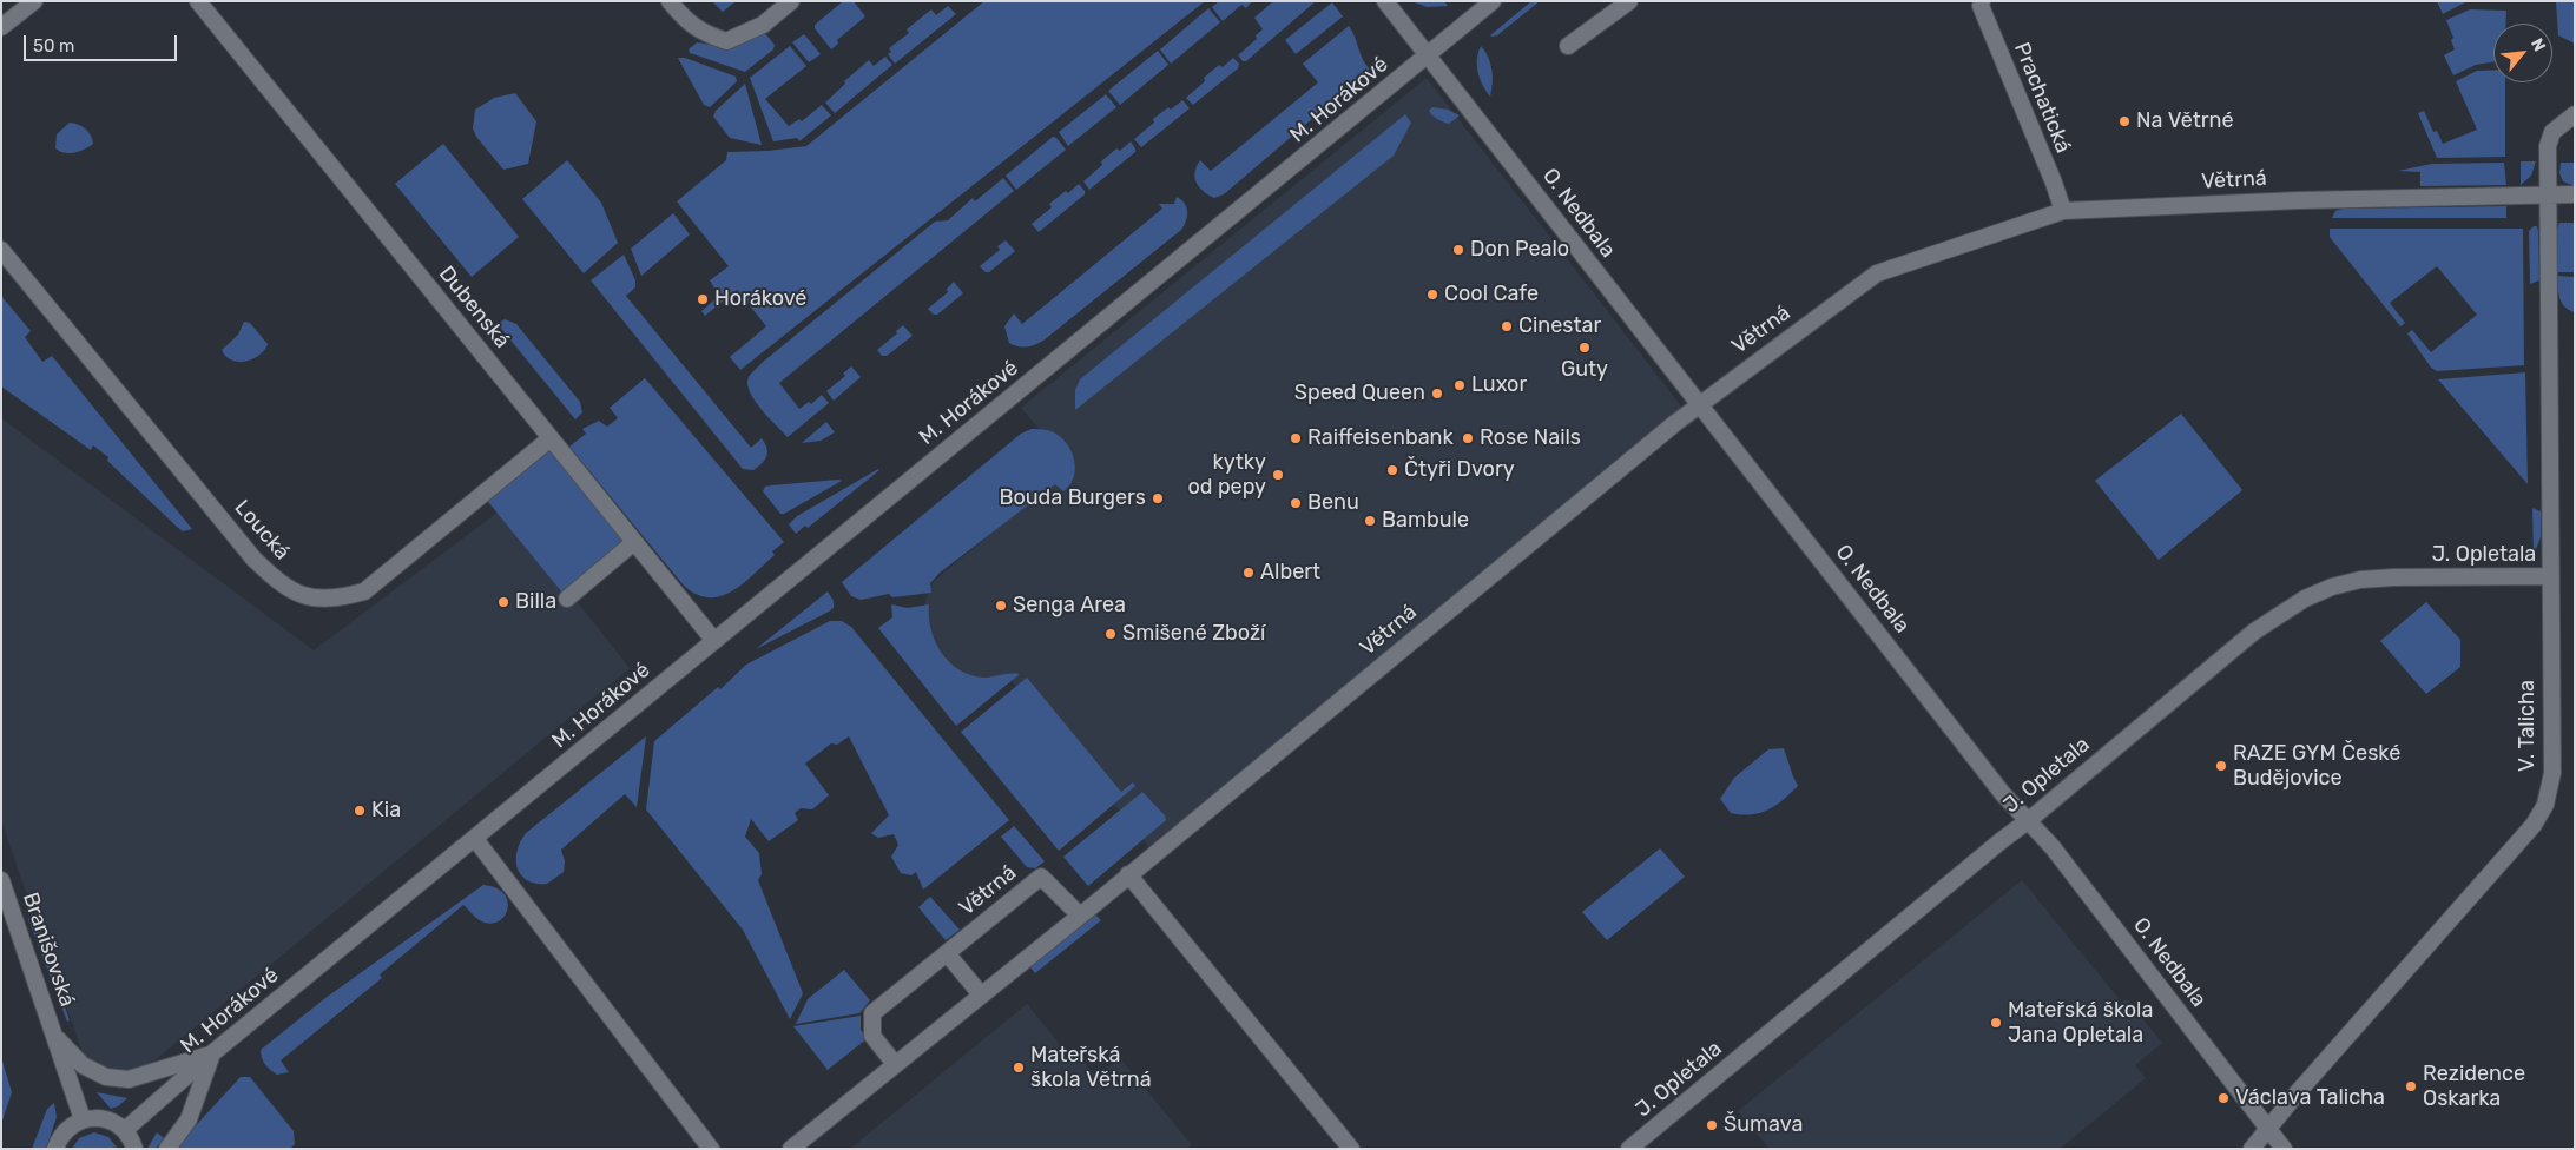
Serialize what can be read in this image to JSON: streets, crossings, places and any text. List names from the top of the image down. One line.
{"streets":{"street":["Prachatická","M. Horákové","Větrná","O. Nedbala","Dubenská","Loucká","J. Opletala","V. Talicha","Branišovská"]},"crossings":[["Prachatická","Větrná"],["M. Horákové","O. Nedbala"],["M. Horákové","Dubenská"],["M. Horákové","Branišovská"],["Větrná","O. Nedbala"],["Větrná","V. Talicha"],["O. Nedbala","J. Opletala"],["O. Nedbala","V. Talicha"],["Dubenská","Loucká"],["J. Opletala","V. Talicha"]],"places":["Na Větrné","Don Pealo","Cool Cafe","Horákové","Cinestar","Guty","Luxor","Speed Queen","Raiffeisenbank","Rose Nails","Čtyři Dvory","kytky od pepy","Bouda Burgers","Benu","Bambule","Albert","Billa","Senga Area","Smišené Zboží","RAZE GYM České Budějovice","Kia","Mateřská škola Jana Opletala","Mateřská škola Větrná","Rezidence Oskarka","Václava Talicha","Šumava"],"scale_bar":"50 m","north":"top right"}
